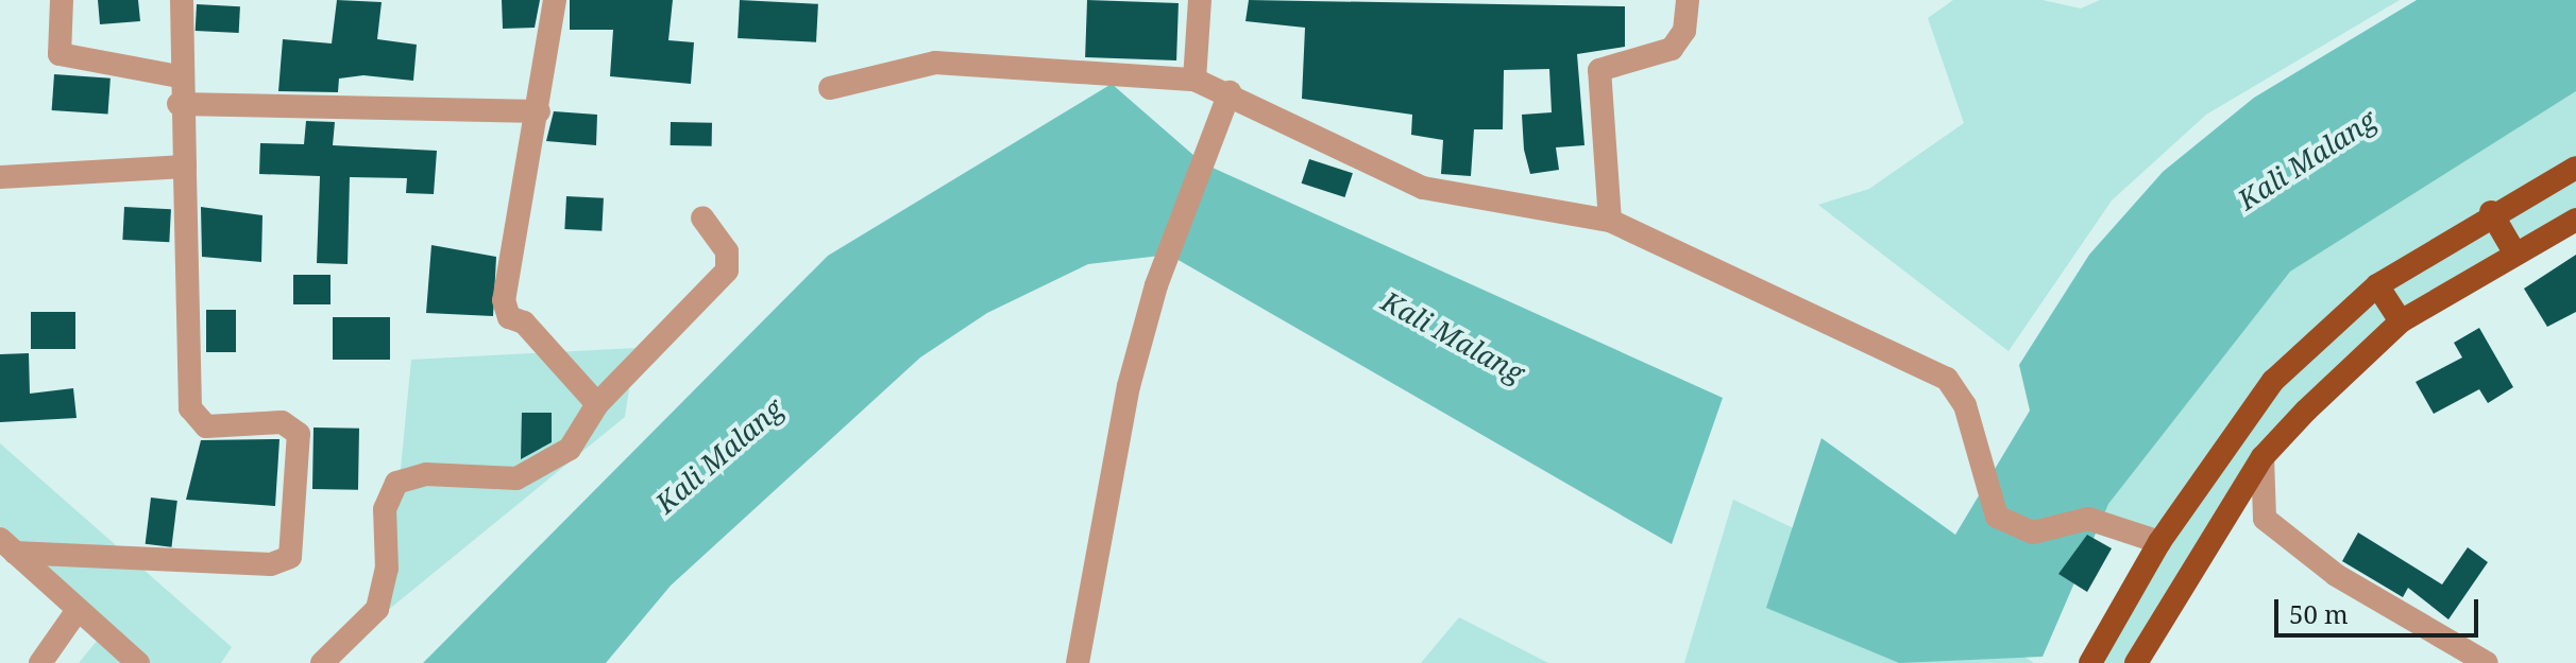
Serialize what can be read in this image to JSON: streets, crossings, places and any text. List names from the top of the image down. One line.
{"water":["Kali Malang"],"scale_bar":"50 m"}
